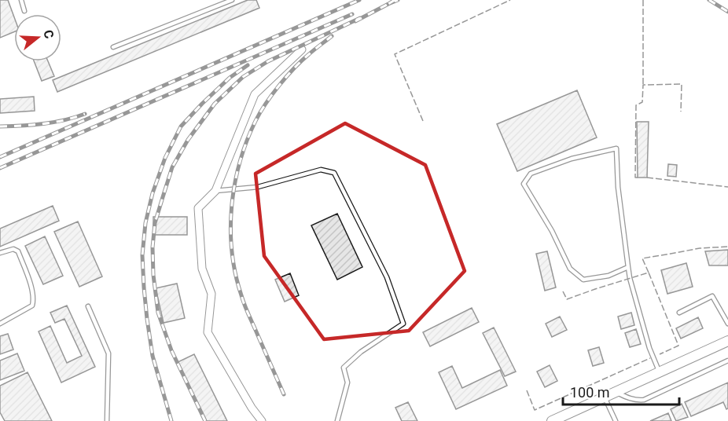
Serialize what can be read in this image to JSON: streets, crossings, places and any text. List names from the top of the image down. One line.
{"scale_bar":"100 m","north":"right"}
